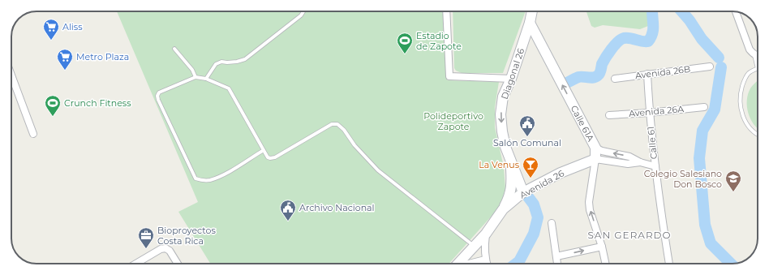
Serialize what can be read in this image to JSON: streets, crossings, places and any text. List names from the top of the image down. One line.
{"streets":{"street":["Avenida 26B","Diagonal 26","Avenida 26A","Calle 61A","Calle 61","Avenida 26"]},"crossings":[["Avenida 26B","Calle 61"],["Diagonal 26","Calle 61A"],["Diagonal 26","Avenida 26"],["Avenida 26A","Calle 61"],["Calle 61A","Avenida 26"]],"one_way":["Calle 61A"],"districts":["SAN GERARDO"],"parks":["Polideportivo Zapote"],"places":{"supermarket":["Aliss","Metro Plaza"],"sports":["Estadio de Zapote","Crunch Fitness"],"public building":["Salón Comunal","Archivo Nacional"],"bar":["La Venus"],"school or university":["Colegio Salesiano Don Bosco"],"office":["Bioproyectos Costa Rica"]}}
